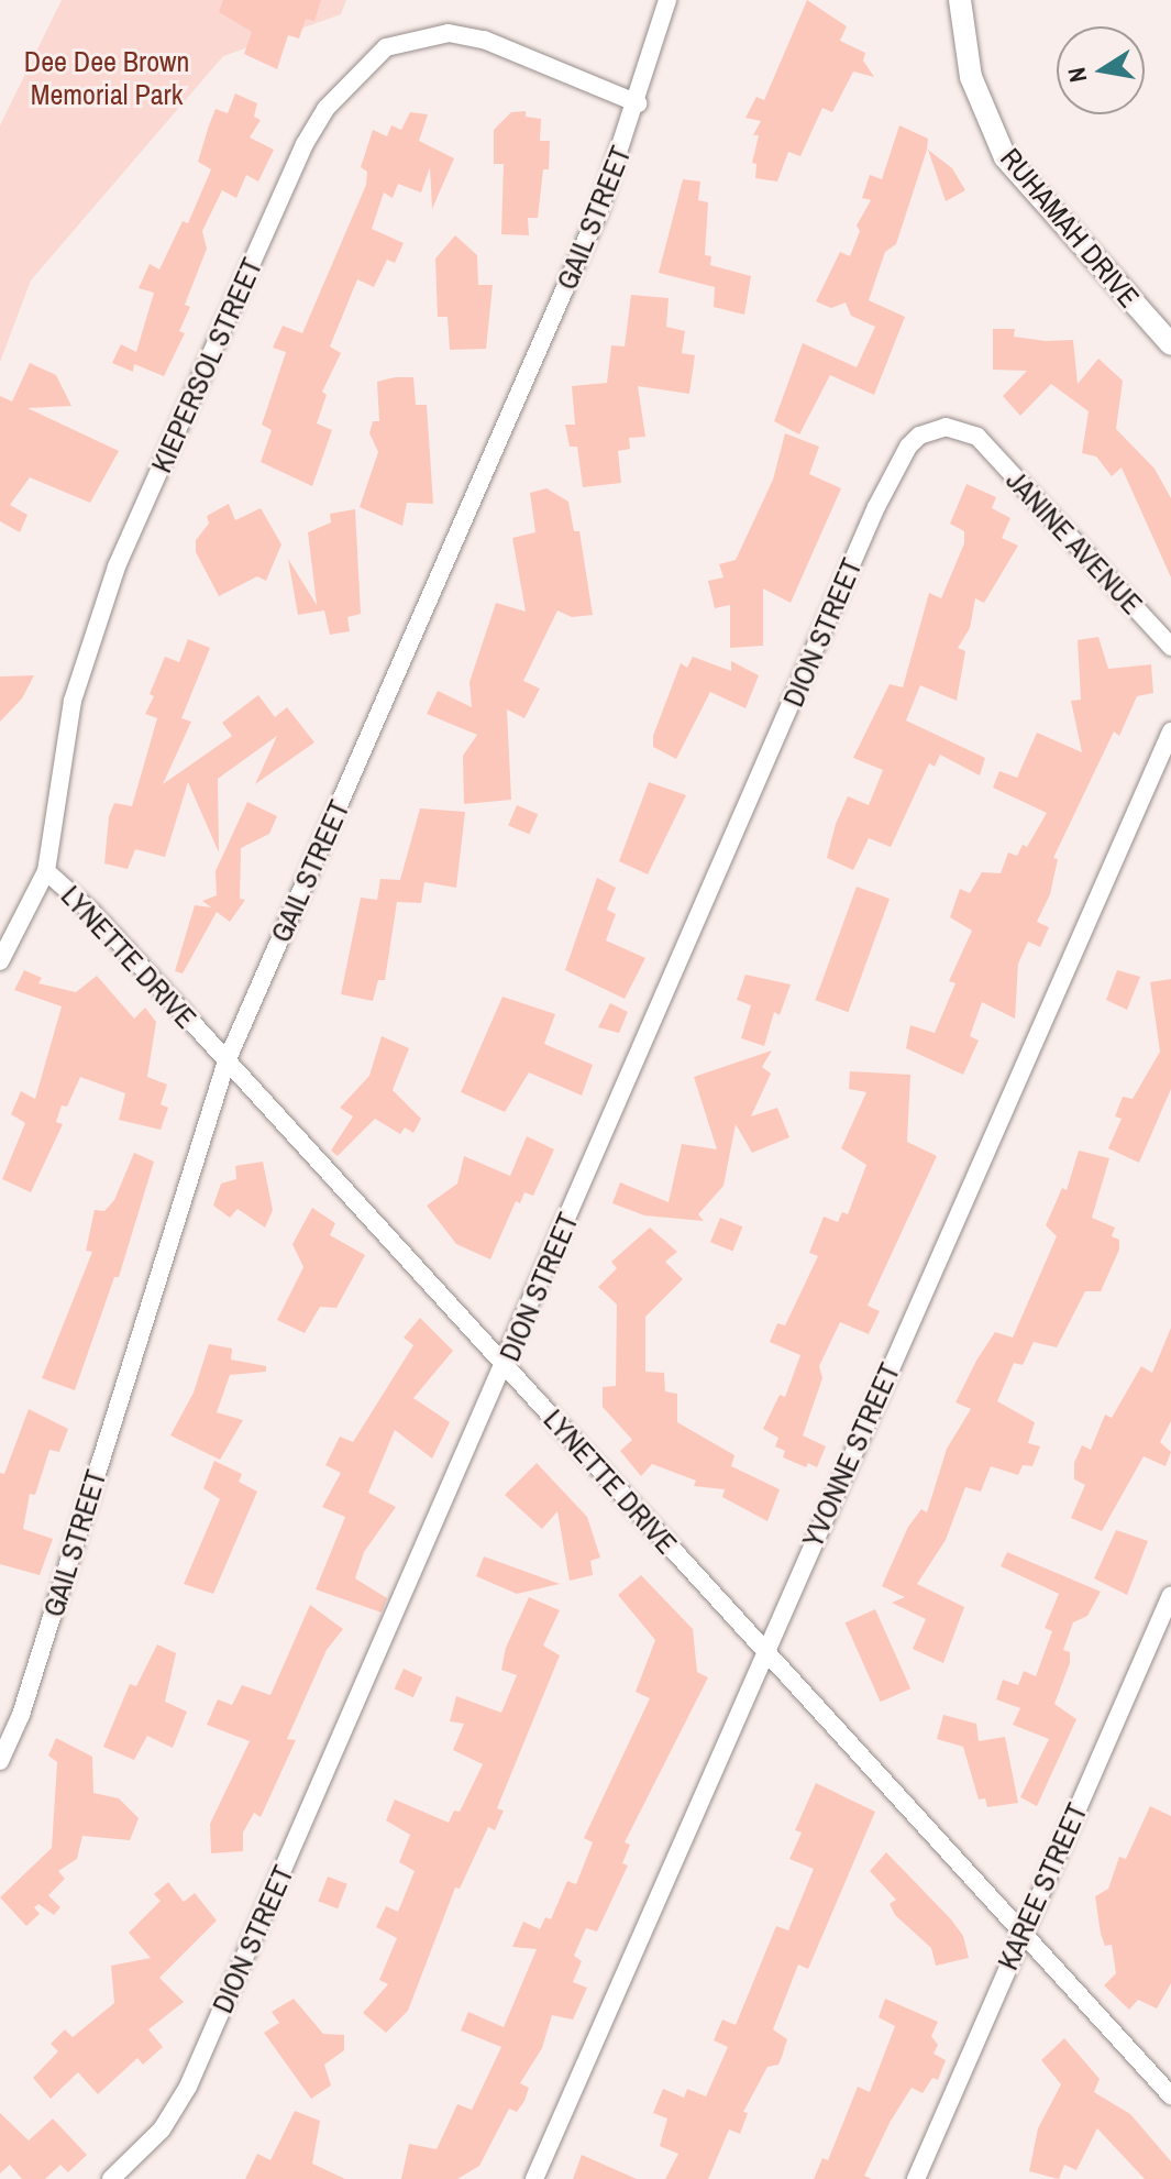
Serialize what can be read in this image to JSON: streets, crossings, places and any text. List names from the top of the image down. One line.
{"streets":{"street":["GAIL STREET","RUHAMAH DRIVE","KIEPERSOL STREET","JANINE AVENUE","DION STREET","LYNETTE DRIVE","YVONNE STREET","KAREE STREET"]},"crossings":[["GAIL STREET","KIEPERSOL STREET"],["GAIL STREET","LYNETTE DRIVE"],["KIEPERSOL STREET","LYNETTE DRIVE"],["JANINE AVENUE","DION STREET"],["DION STREET","LYNETTE DRIVE"],["LYNETTE DRIVE","YVONNE STREET"],["LYNETTE DRIVE","KAREE STREET"]],"parks":["Dee Dee Brown Memorial Park"],"north":"left"}
